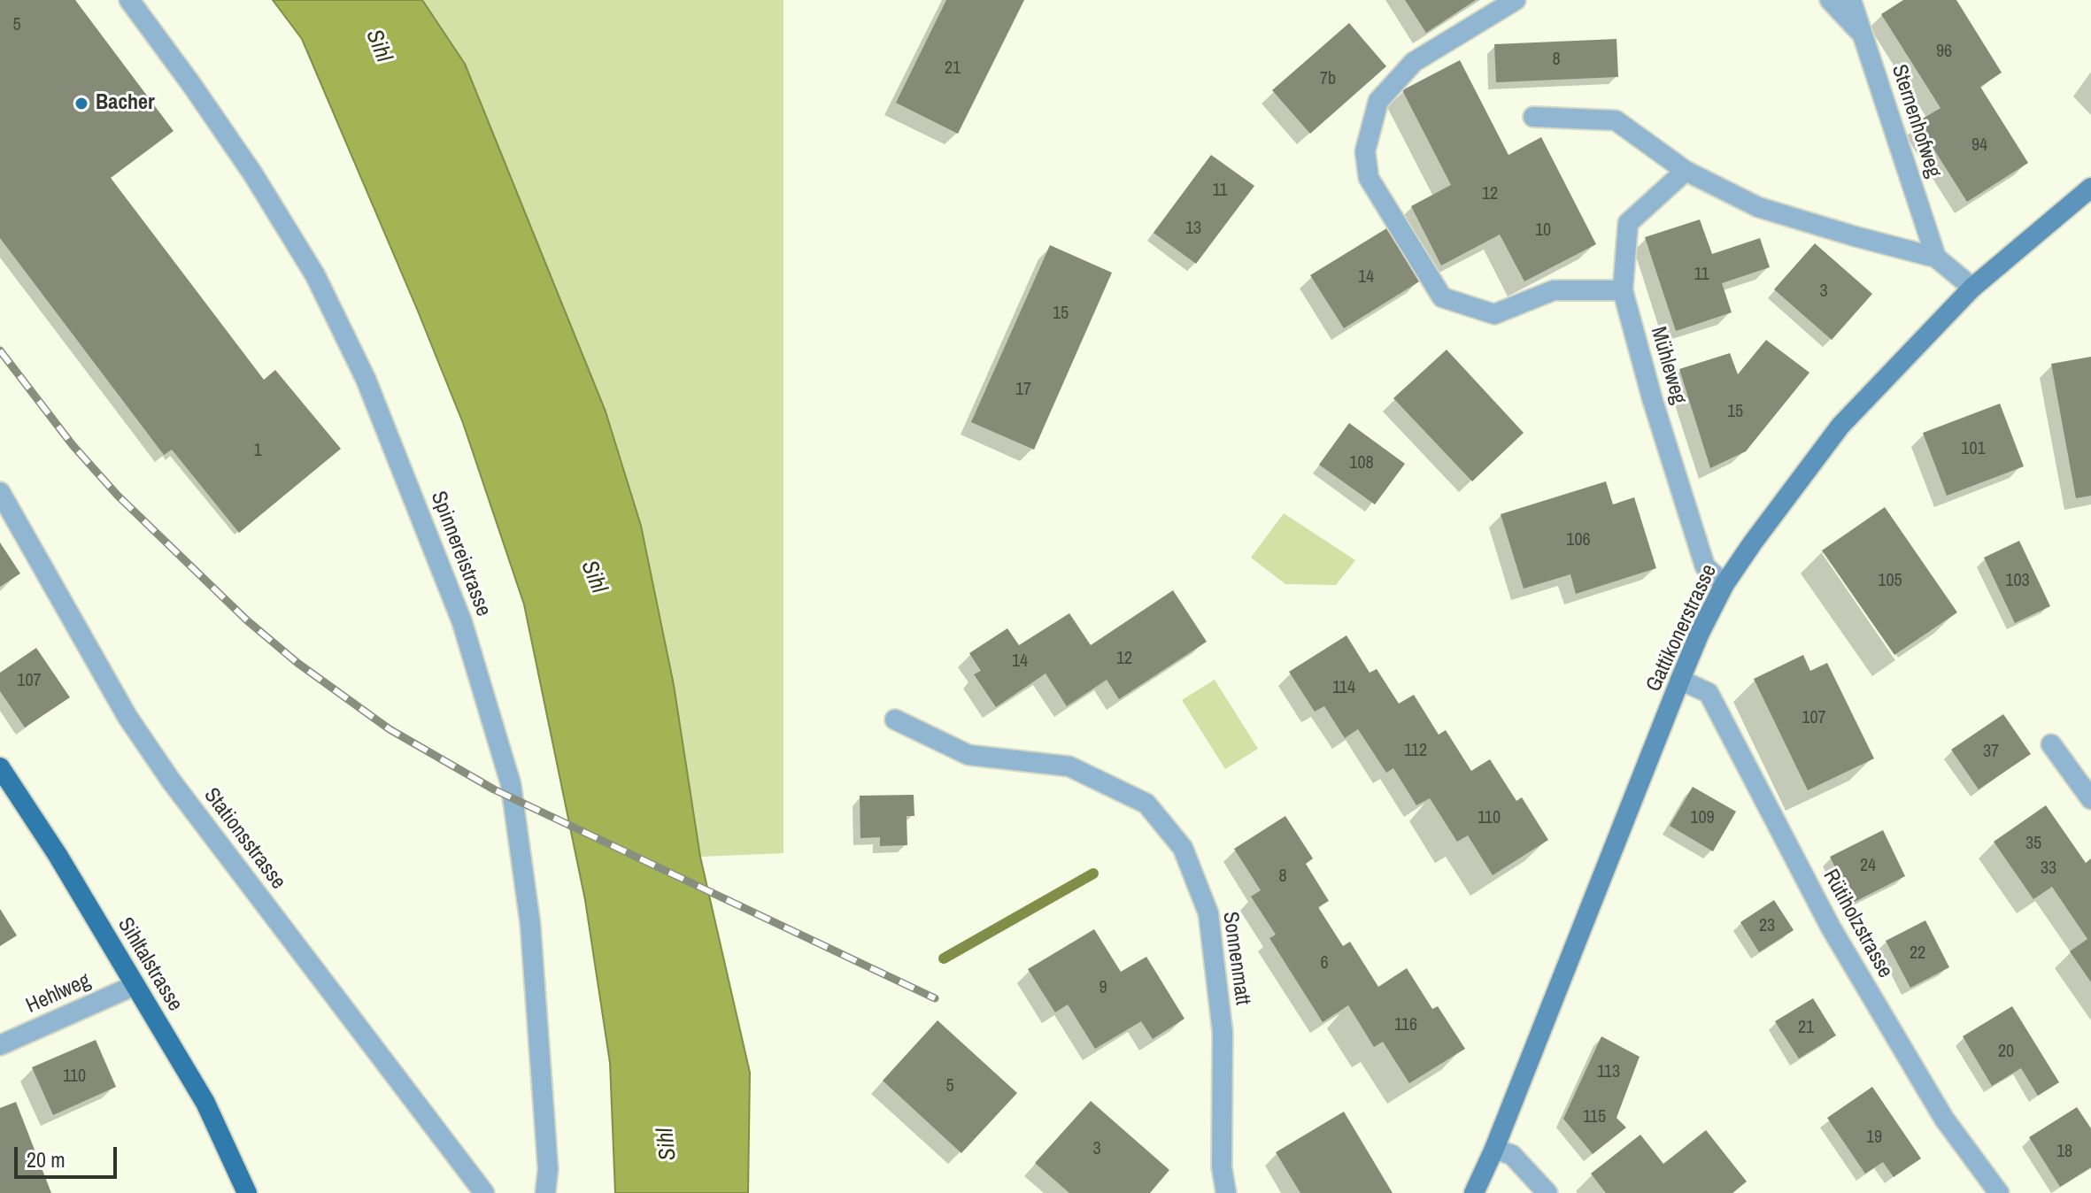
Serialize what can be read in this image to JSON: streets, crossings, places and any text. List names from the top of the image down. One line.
{"streets":{"main road":["Gattikonerstrasse","Sihltalstrasse"],"street":["Sternenhofweg","Mühleweg","Spinnereistrasse","Stationsstrasse","Rütiholzstrasse","Sonnenmatt","Hehlweg"]},"crossings":[["Mühleweg","Gattikonerstrasse"],["Gattikonerstrasse","Rütiholzstrasse"],["Sihltalstrasse","Hehlweg"]],"water":["Sihl"],"places":["Bacher"],"house_numbers":["5","96","8","21","7b","94","11","12","13","10","11","14","3","15","17","15","101","1","108","106","105","103","12","14","107","114","107","112","37","110","109","35","24","33","8","23","22","6","9","116","21","20","113","110","5","115","19","3","18"],"scale_bar":"20 m"}
